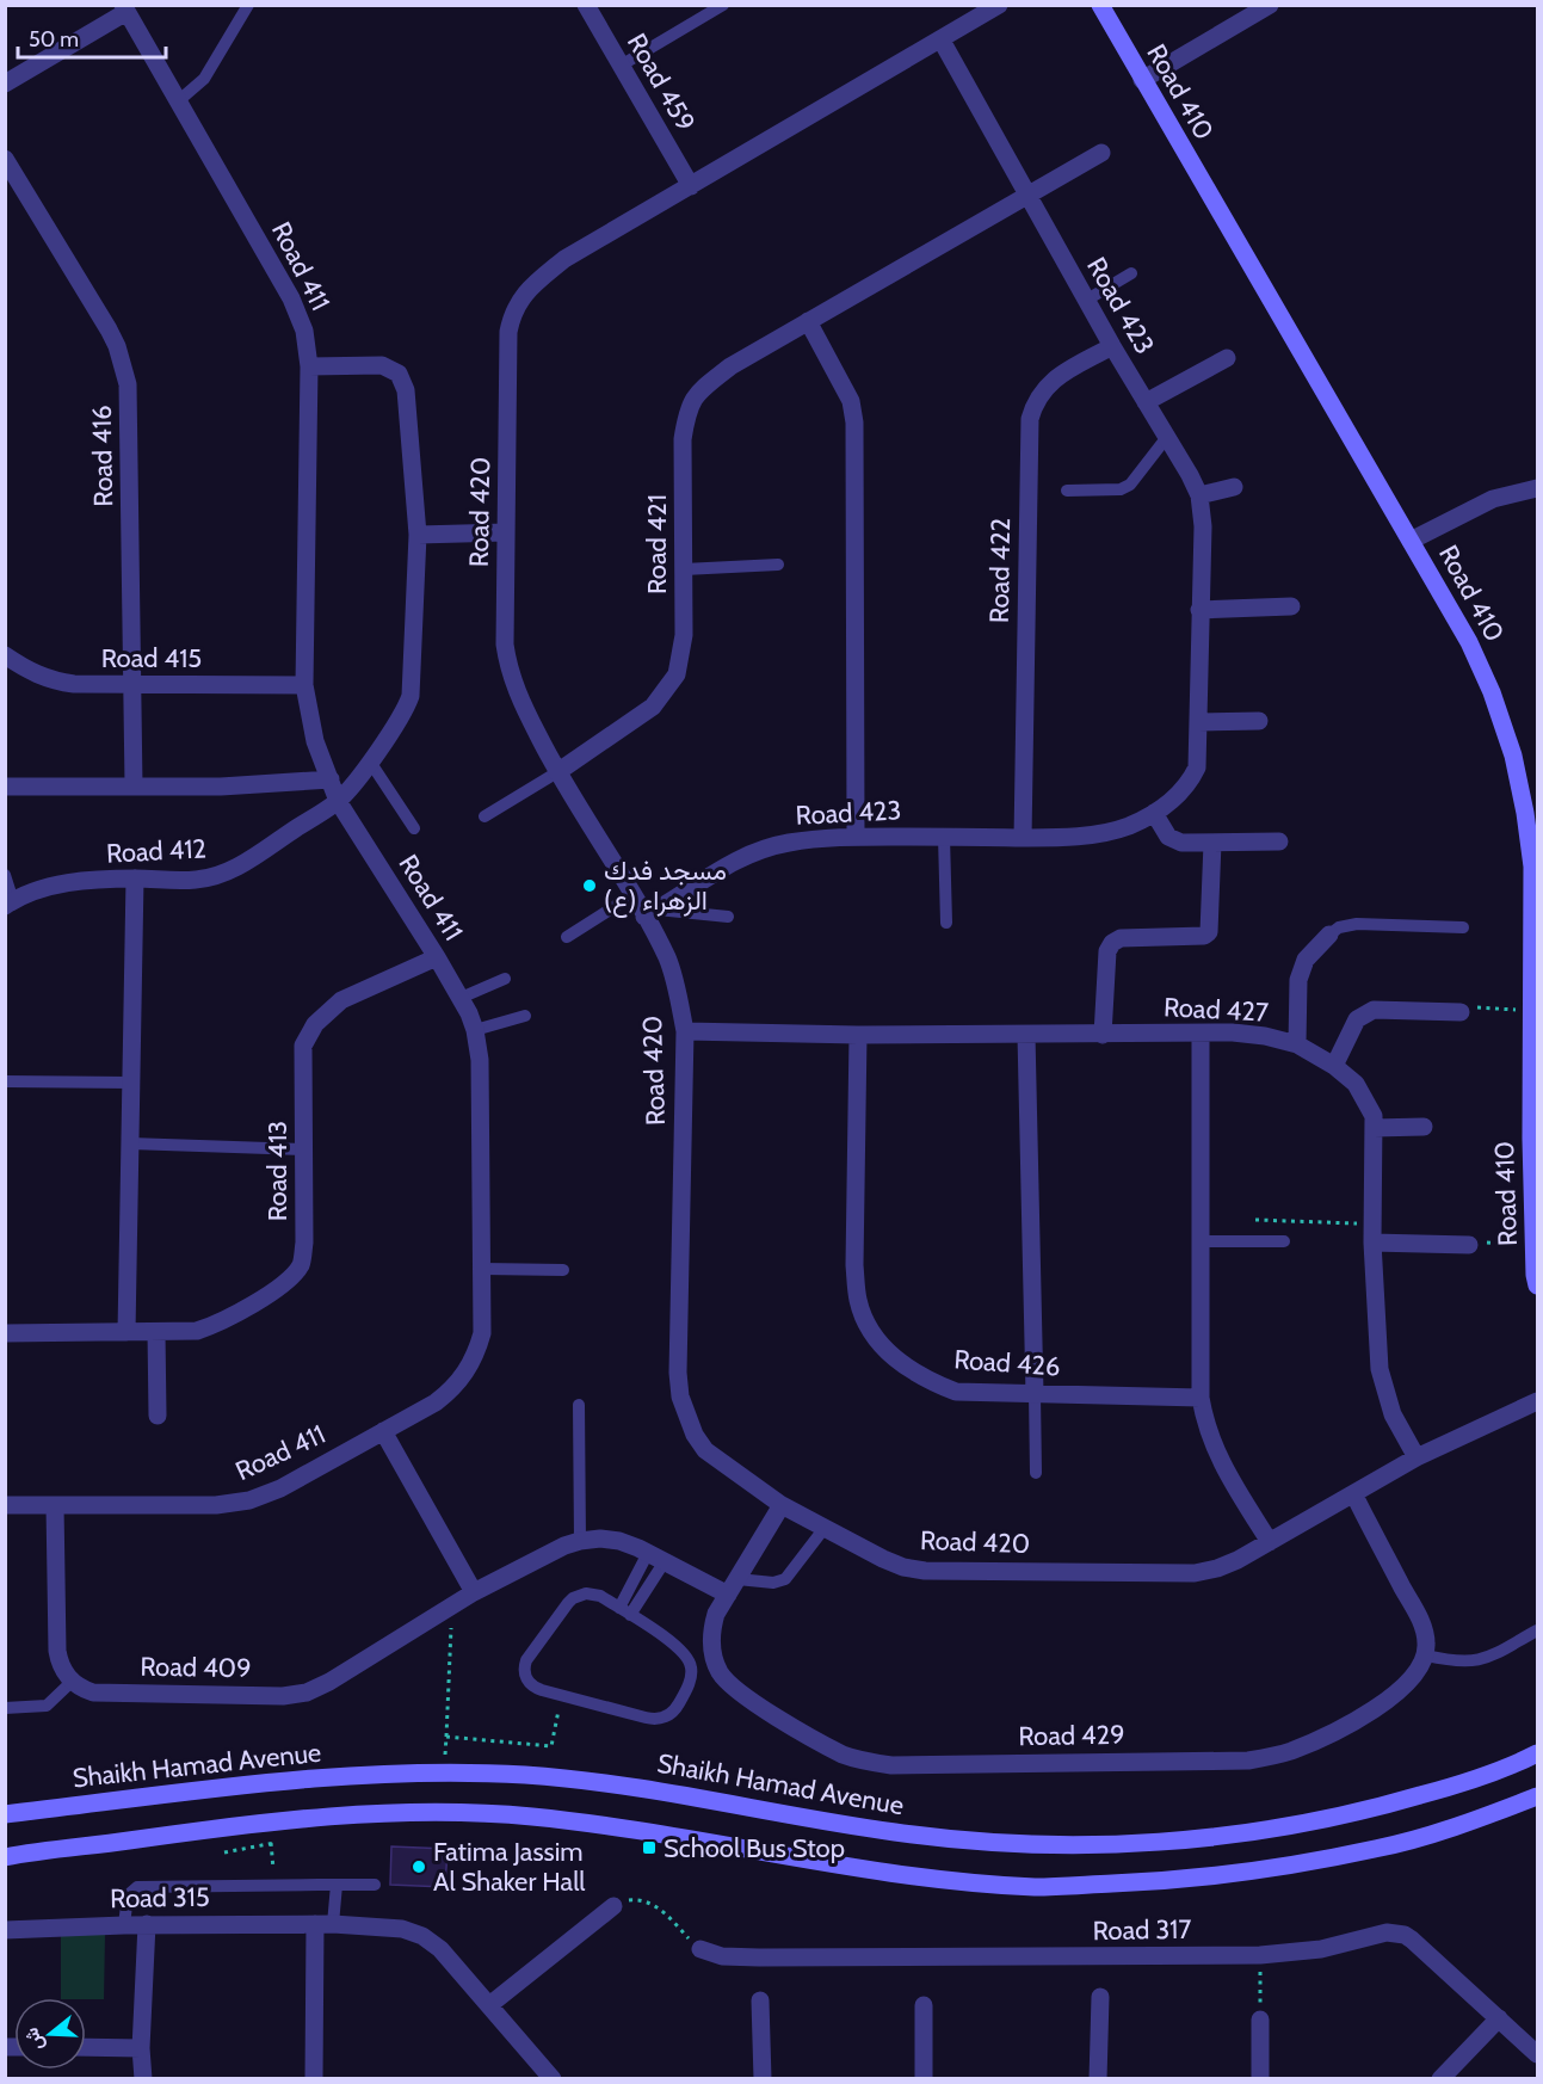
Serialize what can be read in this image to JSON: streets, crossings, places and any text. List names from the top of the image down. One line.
{"streets":{"main road":["Road 410","Shaikh Hamad Avenue"],"street":["Road 459","Road 411","Road 423","Road 416","Road 420","Road 421","Road 422","Road 415","Road 412","Road 427","Road 413","Road 426","Road 409","Road 429","Road 315","Road 317"]},"crossings":[["Road 459","Road 420"],["Road 411","Road 415"],["Road 411","Road 412"],["Road 411","Road 413"],["Road 423","Road 420"],["Road 423","Road 421"],["Road 423","Road 422"],["Road 416","Road 415"],["Road 420","Road 421"],["Road 420","Road 427"],["Road 420","Road 429"],["Road 427","Road 426"],["Road 409","Road 429"]],"places":{"other":["مسجد فدك الزهراء (ع)","Fatima Jassim Al Shaker Hall"],"transit":["School Bus Stop"]},"scale_bar":"50 m","north":"left"}
